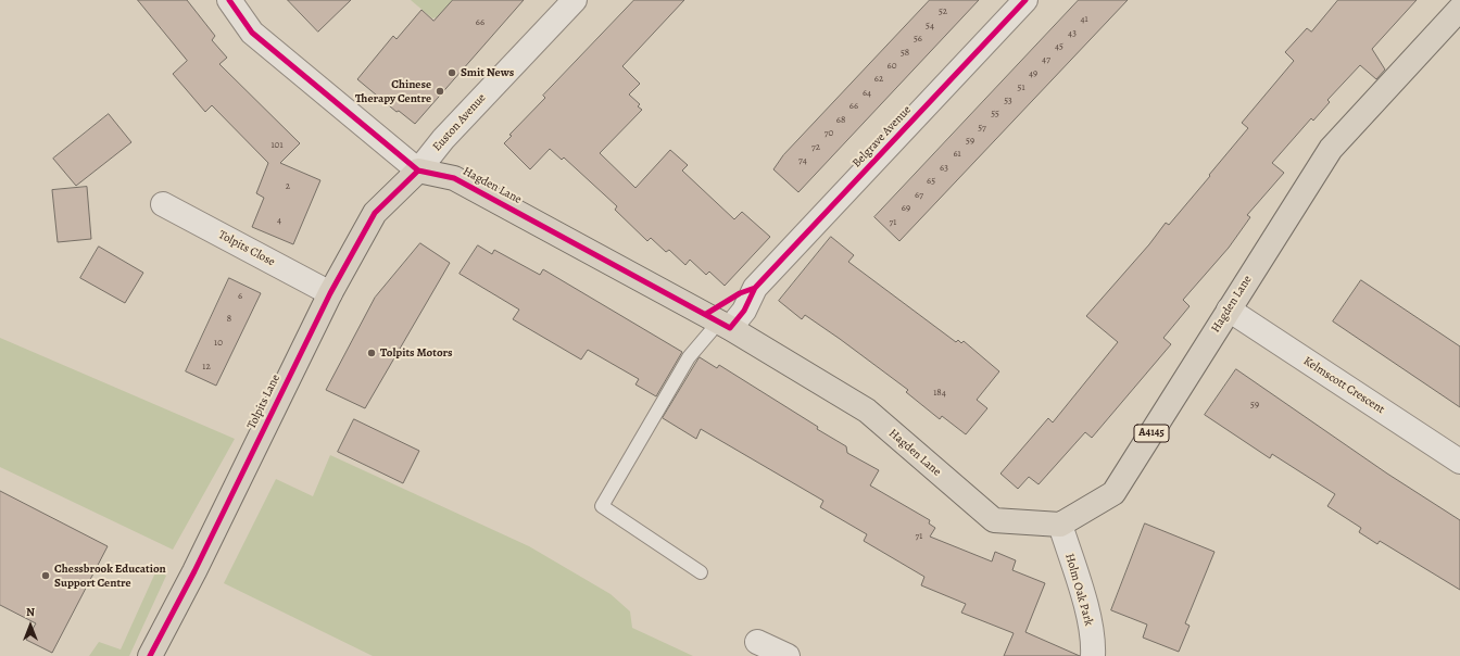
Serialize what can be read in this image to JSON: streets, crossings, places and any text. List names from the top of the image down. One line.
{"streets":{"main road":["Hagden Lane","Tolpits Lane","A4145"],"street":["Euston Avenue","Belgrave Avenue","Tolpits Close","Kelmscott Crescent","Holm Oak Park"]},"crossings":[["Euston Avenue","Hagden Lane"],["Euston Avenue","Tolpits Lane"],["Belgrave Avenue","Hagden Lane"],["Hagden Lane","Kelmscott Crescent"],["Hagden Lane","Tolpits Lane"],["Hagden Lane","Holm Oak Park"],["Tolpits Close","Tolpits Lane"]],"places":["Smit News","Chinese Therapy Centre","Tolpits Motors","Chessbrook Education Support Centre"],"house_numbers":["52","41","66","54","43","56","45","58","47","60","49","62","51","64","53","66","55","68","57","70","59","101","72","61","74","63","65","2","67","69","4","71","6","8","10","12","184","59","71"],"north":"top"}
